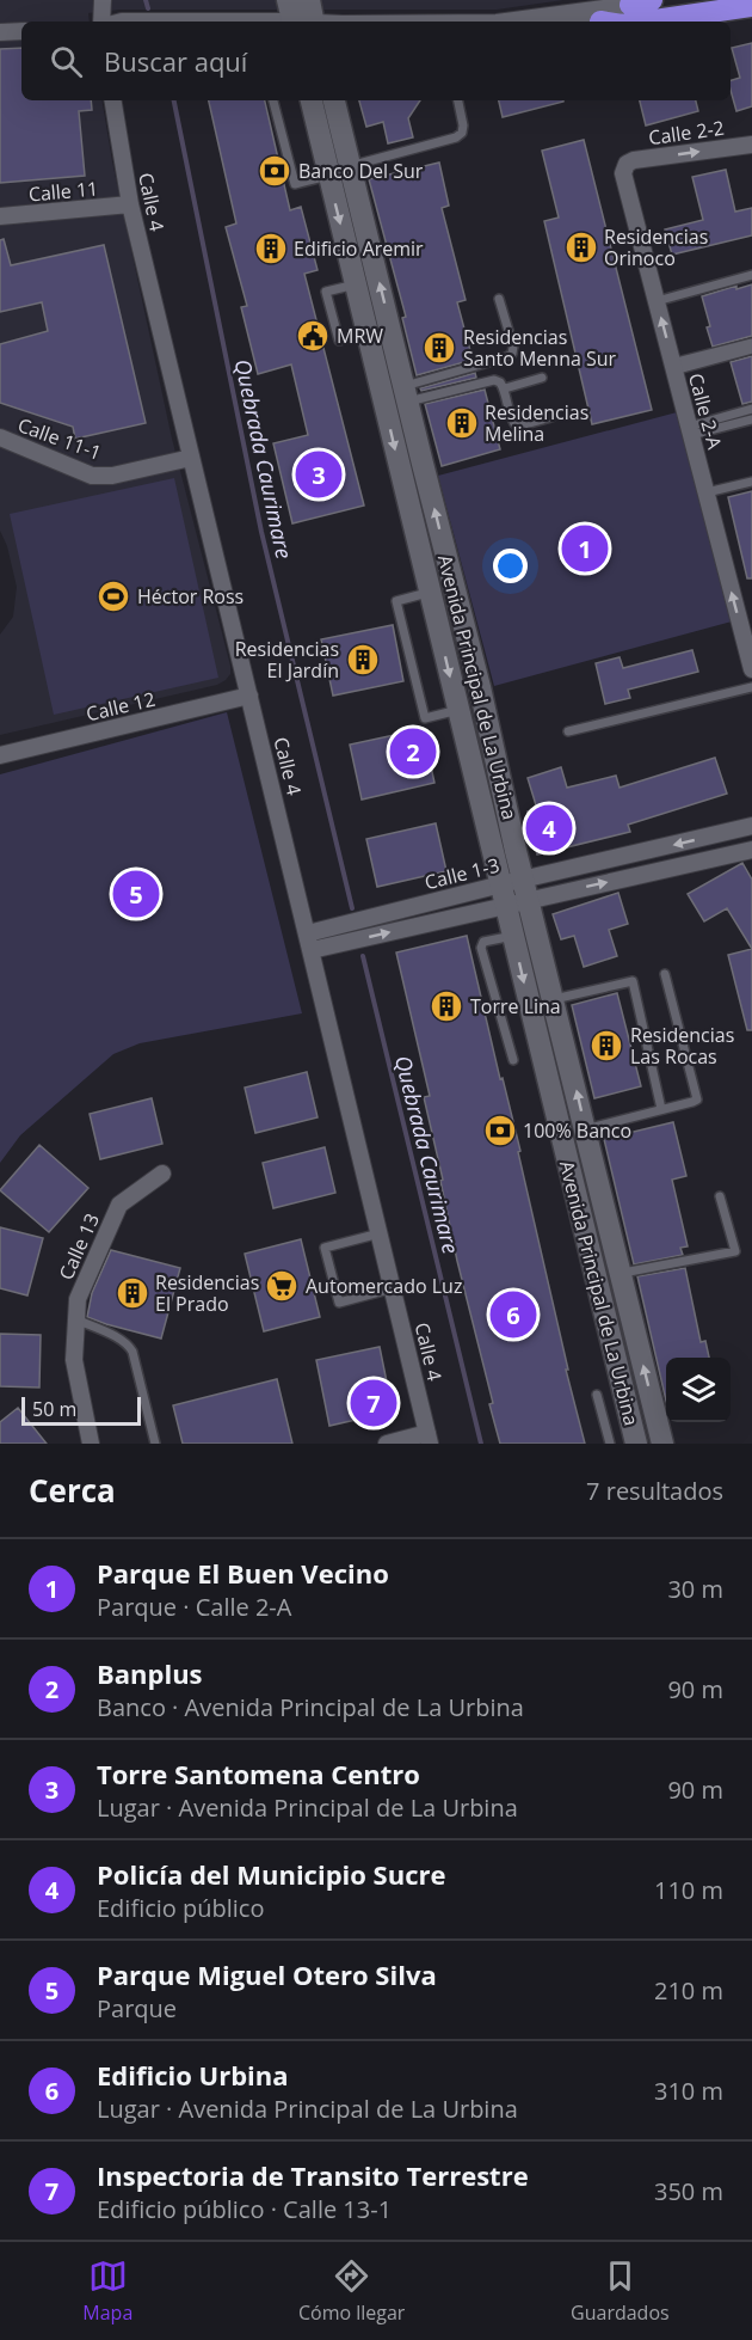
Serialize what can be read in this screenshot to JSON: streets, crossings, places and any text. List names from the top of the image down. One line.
{"streets":{"main road":["Avenida Principal de La Urbina"],"street":["Calle 2-2","Calle 11","Calle 4","Calle 2-A","Calle 11-1","Calle 12","Calle 1-3","Calle 13"]},"crossings":[["Calle 2-2","Calle 2-A"],["Calle 11","Calle 4"],["Calle 4","Calle 11-1"],["Calle 4","Calle 12"],["Calle 4","Calle 1-3"],["Avenida Principal de La Urbina","Calle 1-3"]],"one_way":["Calle 2-2","Calle 2-A"],"water":["Quebrada Caurimare"],"places":{"bank":["Banco Del Sur","100% Banco"],"building":["Residencias Orinoco","Edificio Aremir","Residencias Santo Menna Sur","Residencias Melina","Residencias El Jardín","Torre Lina","Residencias Las Rocas","Residencias El Prado"],"public building":["MRW"],"sports":["Héctor Ross"],"supermarket":["Automercado Luz"]},"scale_bar":"50 m","page":{"search":"Buscar aquí","pins":["3","1","2","4","5","6","7"],"scale":"50 m","heading":["Cerca","7 resultados"],"list":[{"mark":"1","name":"Parque El Buen Vecino","note":"Parque · Calle 2-A","value":"30 m"},{"mark":"2","name":"Banplus","note":"Banco · Avenida Principal de La Urbina","value":"90 m"},{"mark":"3","name":"Torre Santomena Centro","note":"Lugar · Avenida Principal de La Urbina","value":"90 m"},{"mark":"4","name":"Policía del Municipio Sucre","note":"Edificio público","value":"110 m"},{"mark":"5","name":"Parque Miguel Otero Silva","note":"Parque","value":"210 m"},{"mark":"6","name":"Edificio Urbina","note":"Lugar · Avenida Principal de La Urbina","value":"310 m"},{"mark":"7","name":"Inspectoria de Transito Terrestre","note":"Edificio público · Calle 13-1","value":"350 m"}],"nav":["Mapa","Cómo llegar","Guardados"]}}
